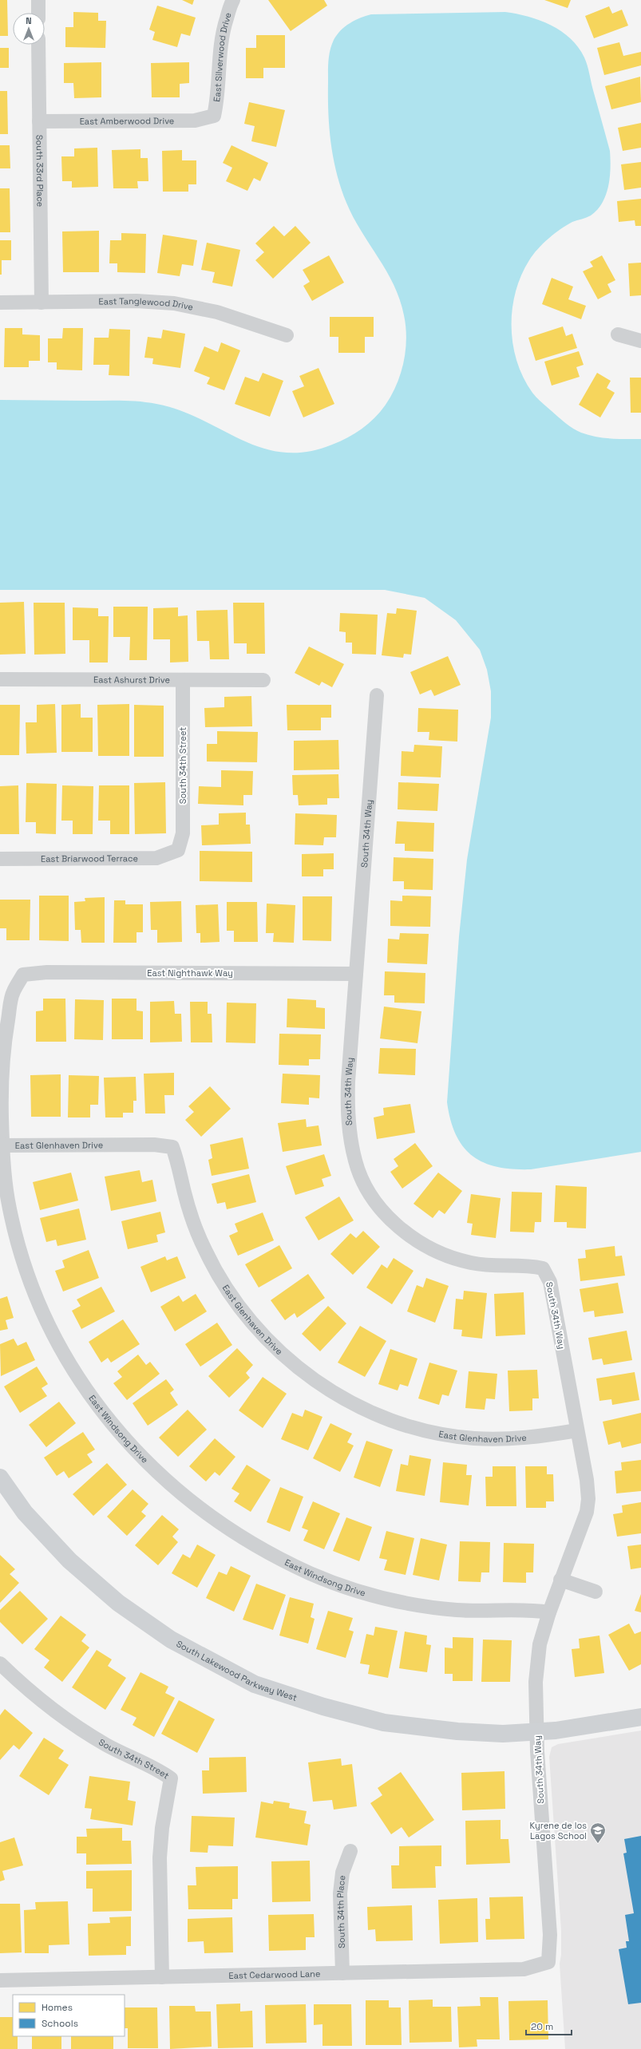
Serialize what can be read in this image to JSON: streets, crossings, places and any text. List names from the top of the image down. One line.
{"streets":{"street":["East Silverwood Drive","East Amberwood Drive","South 33rd Place","East Tanglewood Drive","East Ashurst Drive","South 34th Street","South 34th Way","East Briarwood Terrace","East Nighthawk Way","East Glenhaven Drive","East Windsong Drive","South Lakewood Parkway West","South 34th Place","East Cedarwood Lane"]},"crossings":[["East Silverwood Drive","East Amberwood Drive"],["East Amberwood Drive","South 33rd Place"],["South 33rd Place","East Tanglewood Drive"],["East Ashurst Drive","South 34th Street"],["South 34th Street","East Briarwood Terrace"],["South 34th Street","East Cedarwood Lane"],["South 34th Way","East Nighthawk Way"],["South 34th Way","East Glenhaven Drive"],["South 34th Way","East Windsong Drive"],["South 34th Way","South Lakewood Parkway West"],["South 34th Way","East Cedarwood Lane"],["East Nighthawk Way","East Windsong Drive"],["East Glenhaven Drive","East Windsong Drive"],["South 34th Place","East Cedarwood Lane"]],"places":{"school or university":["Kyrene de los Lagos School"]},"legend":["Homes","Schools"],"scale_bar":"20 m","north":"top"}
